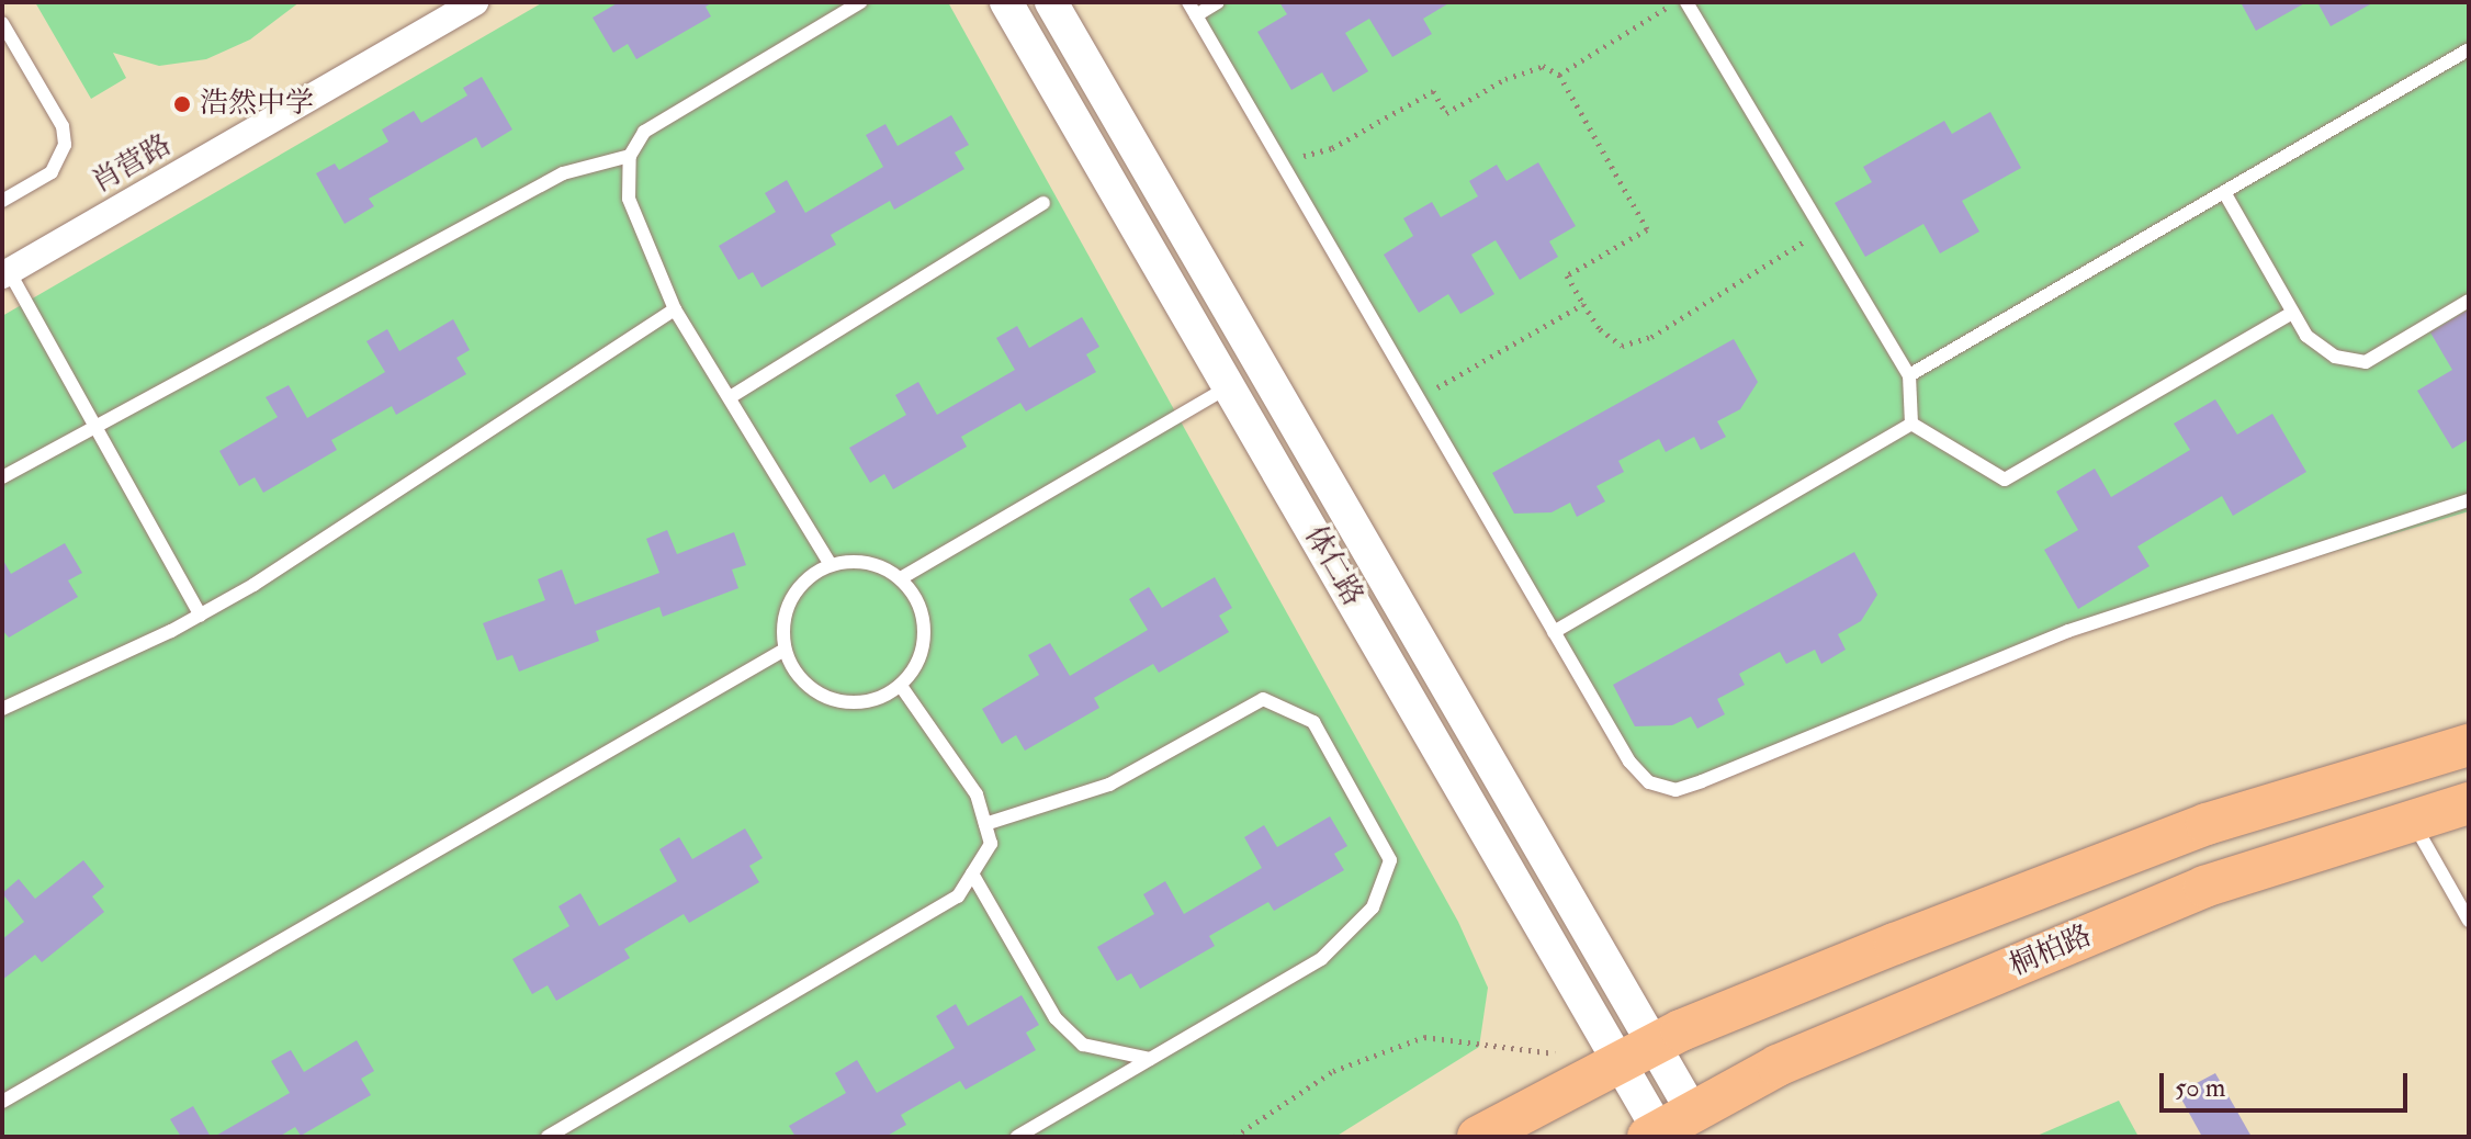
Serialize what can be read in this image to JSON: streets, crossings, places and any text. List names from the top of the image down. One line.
{"streets":{"main road":["桐柏路"],"street":["肖营路","体仁路"]},"crossings":[["体仁路","桐柏路"]],"places":["浩然中学"],"scale_bar":"50 m"}
